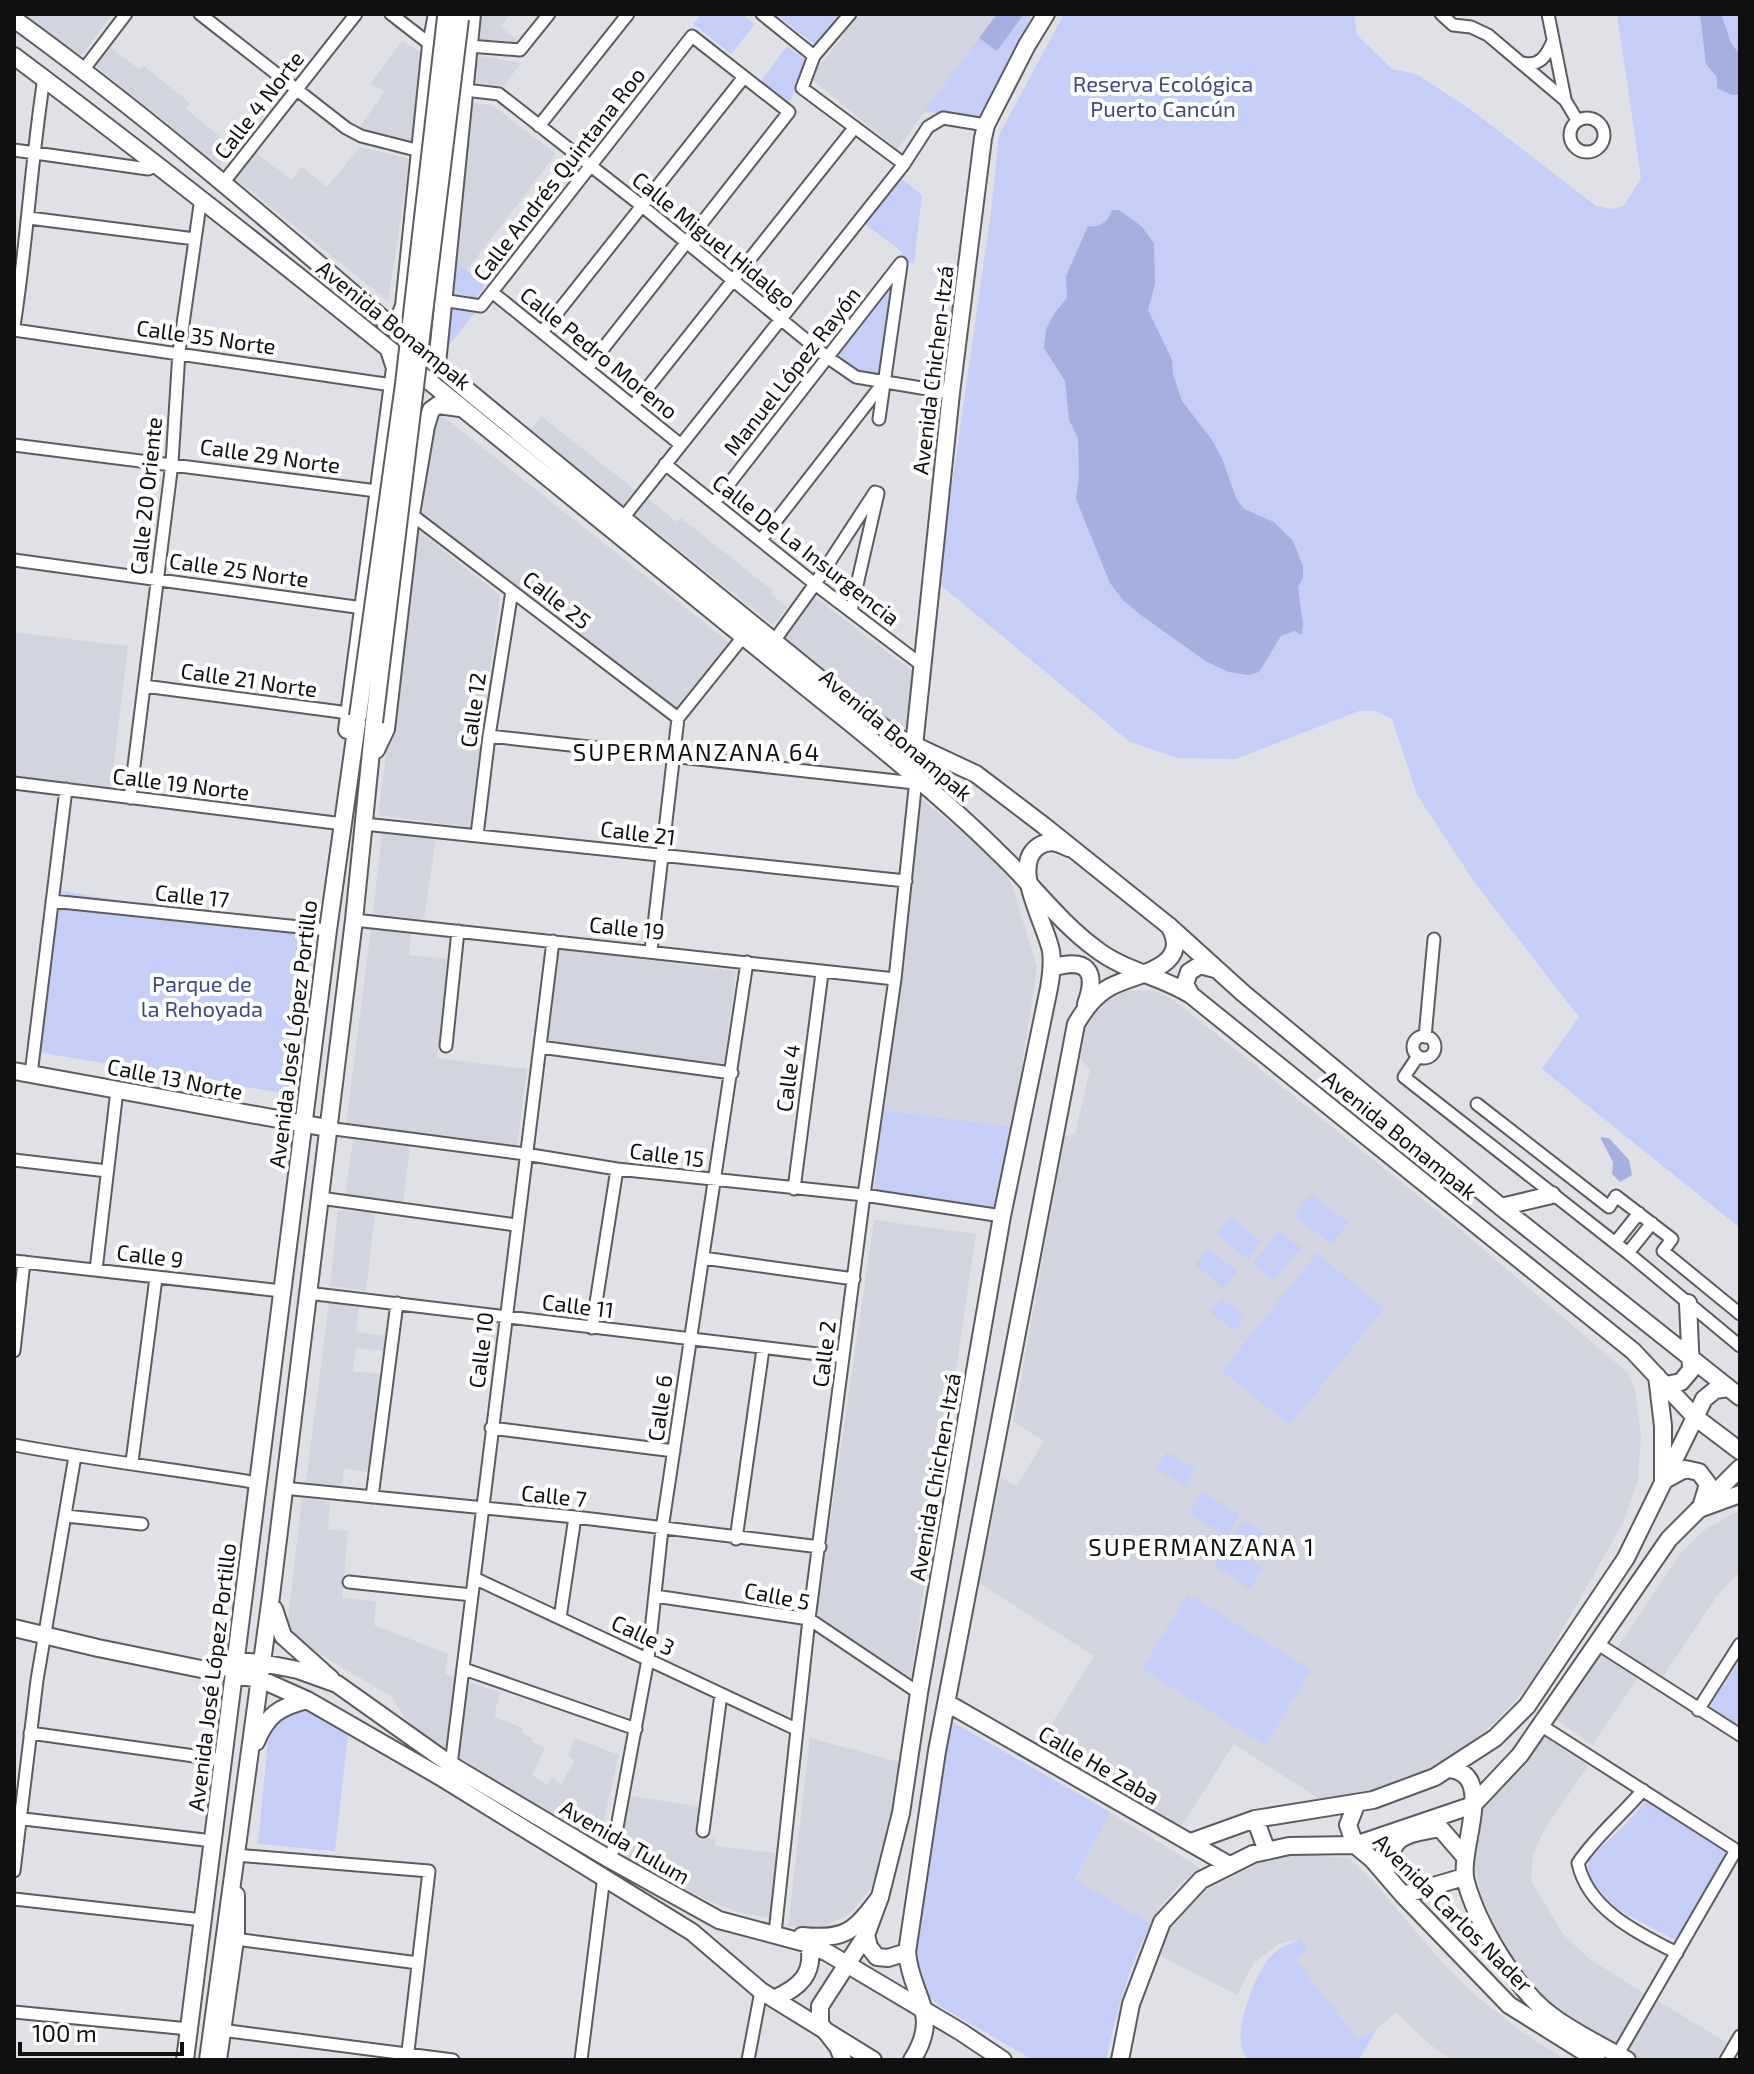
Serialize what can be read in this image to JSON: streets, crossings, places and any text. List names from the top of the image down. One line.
{"streets":{"main road":["Avenida Bonampak","Avenida Chichen-Itzá","Avenida José López Portillo","Calle 13 Norte","Calle He Zaba","Avenida Tulum","Avenida Carlos Nader"],"street":["Calle 4 Norte","Calle Andrés Quintana Roo","Calle Miguel Hidalgo","Calle 35 Norte","Calle Pedro Moreno","Manuel López Rayón","Calle 29 Norte","Calle 20 Oriente","Calle De La Insurgencia","Calle 25 Norte","Calle 25","Calle 21 Norte","Calle 12","Calle 19 Norte","Calle 21","Calle 17","Calle 19","Calle 4","Calle 15","Calle 9","Calle 11","Calle 10","Calle 2","Calle 6","Calle 7","Calle 5","Calle 3"]},"crossings":[["Calle 4 Norte","Avenida Bonampak"],["Calle Andrés Quintana Roo","Calle Miguel Hidalgo"],["Calle Andrés Quintana Roo","Calle Pedro Moreno"],["Calle Miguel Hidalgo","Avenida Chichen-Itzá"],["Calle Miguel Hidalgo","Manuel López Rayón"],["Avenida Bonampak","Avenida Chichen-Itzá"],["Avenida Bonampak","Calle 20 Oriente"],["Avenida Bonampak","Calle 2"],["Calle 35 Norte","Calle 20 Oriente"],["Avenida Chichen-Itzá","Calle De La Insurgencia"],["Avenida Chichen-Itzá","Calle 15"],["Avenida Chichen-Itzá","Calle 5"],["Avenida Chichen-Itzá","Avenida Tulum"],["Manuel López Rayón","Calle De La Insurgencia"],["Calle 29 Norte","Calle 20 Oriente"],["Calle 20 Oriente","Calle 25 Norte"],["Calle 20 Oriente","Calle 21 Norte"],["Calle 20 Oriente","Calle 19 Norte"],["Calle 25","Calle 12"],["Calle 21 Norte","Avenida José López Portillo"],["Calle 12","Calle 21"],["Calle 19 Norte","Avenida José López Portillo"],["Calle 21","Avenida José López Portillo"],["Calle 21","Calle 2"],["Calle 17","Avenida José López Portillo"],["Calle 19","Avenida José López Portillo"],["Calle 19","Calle 4"],["Calle 19","Calle 10"],["Calle 19","Calle 2"],["Calle 19","Calle 6"],["Avenida José López Portillo","Calle 13 Norte"],["Avenida José López Portillo","Calle 15"],["Avenida José López Portillo","Calle 9"],["Avenida José López Portillo","Calle 11"],["Avenida José López Portillo","Calle 7"],["Avenida José López Portillo","Avenida Tulum"],["Calle 4","Calle 15"],["Calle 13 Norte","Calle 15"],["Calle 15","Calle 10"],["Calle 15","Calle 2"],["Calle 15","Calle 6"],["Calle 11","Calle 10"],["Calle 11","Calle 2"],["Calle 11","Calle 6"],["Calle 10","Calle 7"],["Calle 10","Calle 3"],["Calle 10","Avenida Tulum"],["Calle 2","Calle 7"],["Calle 2","Calle 5"],["Calle 2","Calle 3"],["Calle 2","Avenida Tulum"],["Calle 6","Calle 7"],["Calle 6","Calle 5"],["Calle 6","Calle 3"],["Calle 6","Avenida Tulum"]],"districts":["SUPERMANZANA 64","SUPERMANZANA 1"],"parks":["Reserva Ecológica Puerto Cancún","Parque de la Rehoyada"],"scale_bar":"100 m"}
